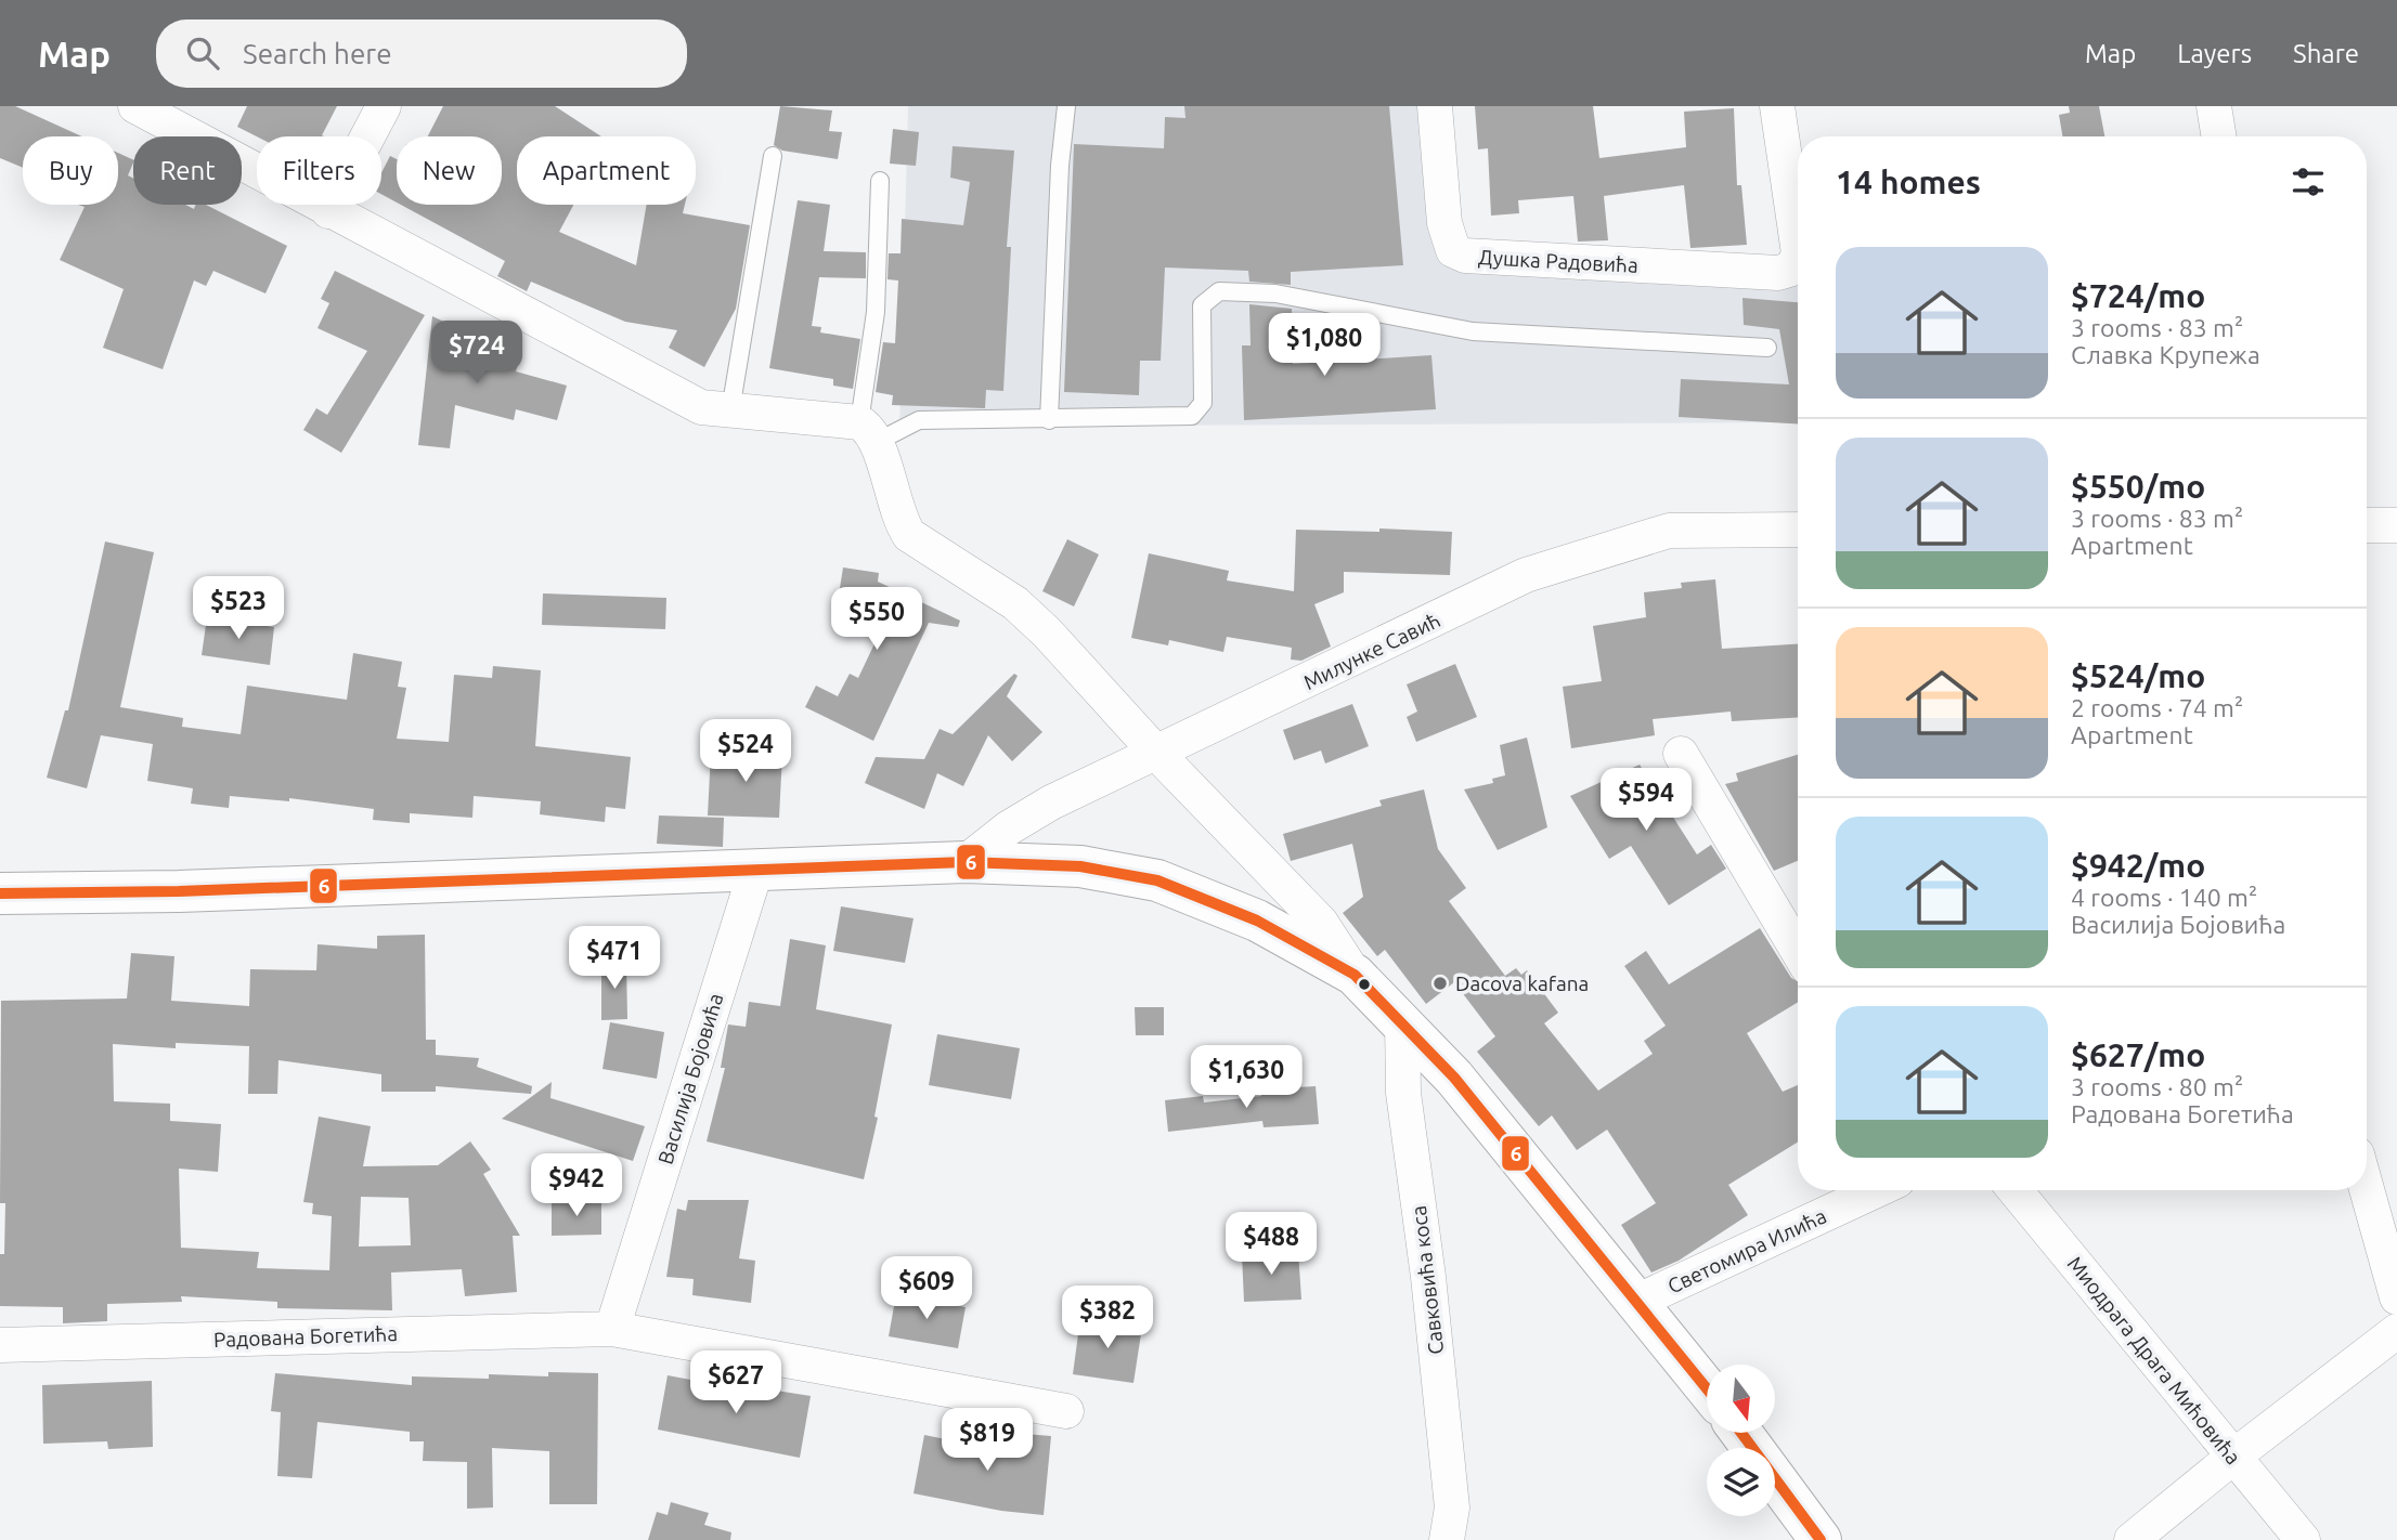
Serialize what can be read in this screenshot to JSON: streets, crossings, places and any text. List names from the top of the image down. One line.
{"streets":{"street":["Душка Радовића","Милунке Савић","Василија Бојовића","Светомира Илића","Савковића коса","Радована Богетића","Миодрага Драга Мићовића"]},"crossings":[["Василија Бојовића","Радована Богетића"]],"places":["Dacova kafana"],"lines":["transit line 6"],"north":"bottom","page":{"header":"Map","search":"Search here","nav":["Map","Layers","Share"],"chip":["Buy","Rent","Filters","New","Apartment"],"heading":"14 homes","list":[{"name":"$724/mo","note":"3 rooms · 83 m² · Славка Крупежа"},{"name":"$550/mo","note":"3 rooms · 83 m² · Apartment"},{"name":"$524/mo","note":"2 rooms · 74 m² · Apartment"},{"name":"$942/mo","note":"4 rooms · 140 m² · Василија Бојовића"},{"name":"$627/mo","note":"3 rooms · 80 m² · Радована Богетића"}],"price":["$1,080","$724","$523","$550","$524","$594","$471","$1,630","$942","$488","$609","$382","$627","$819"]}}
